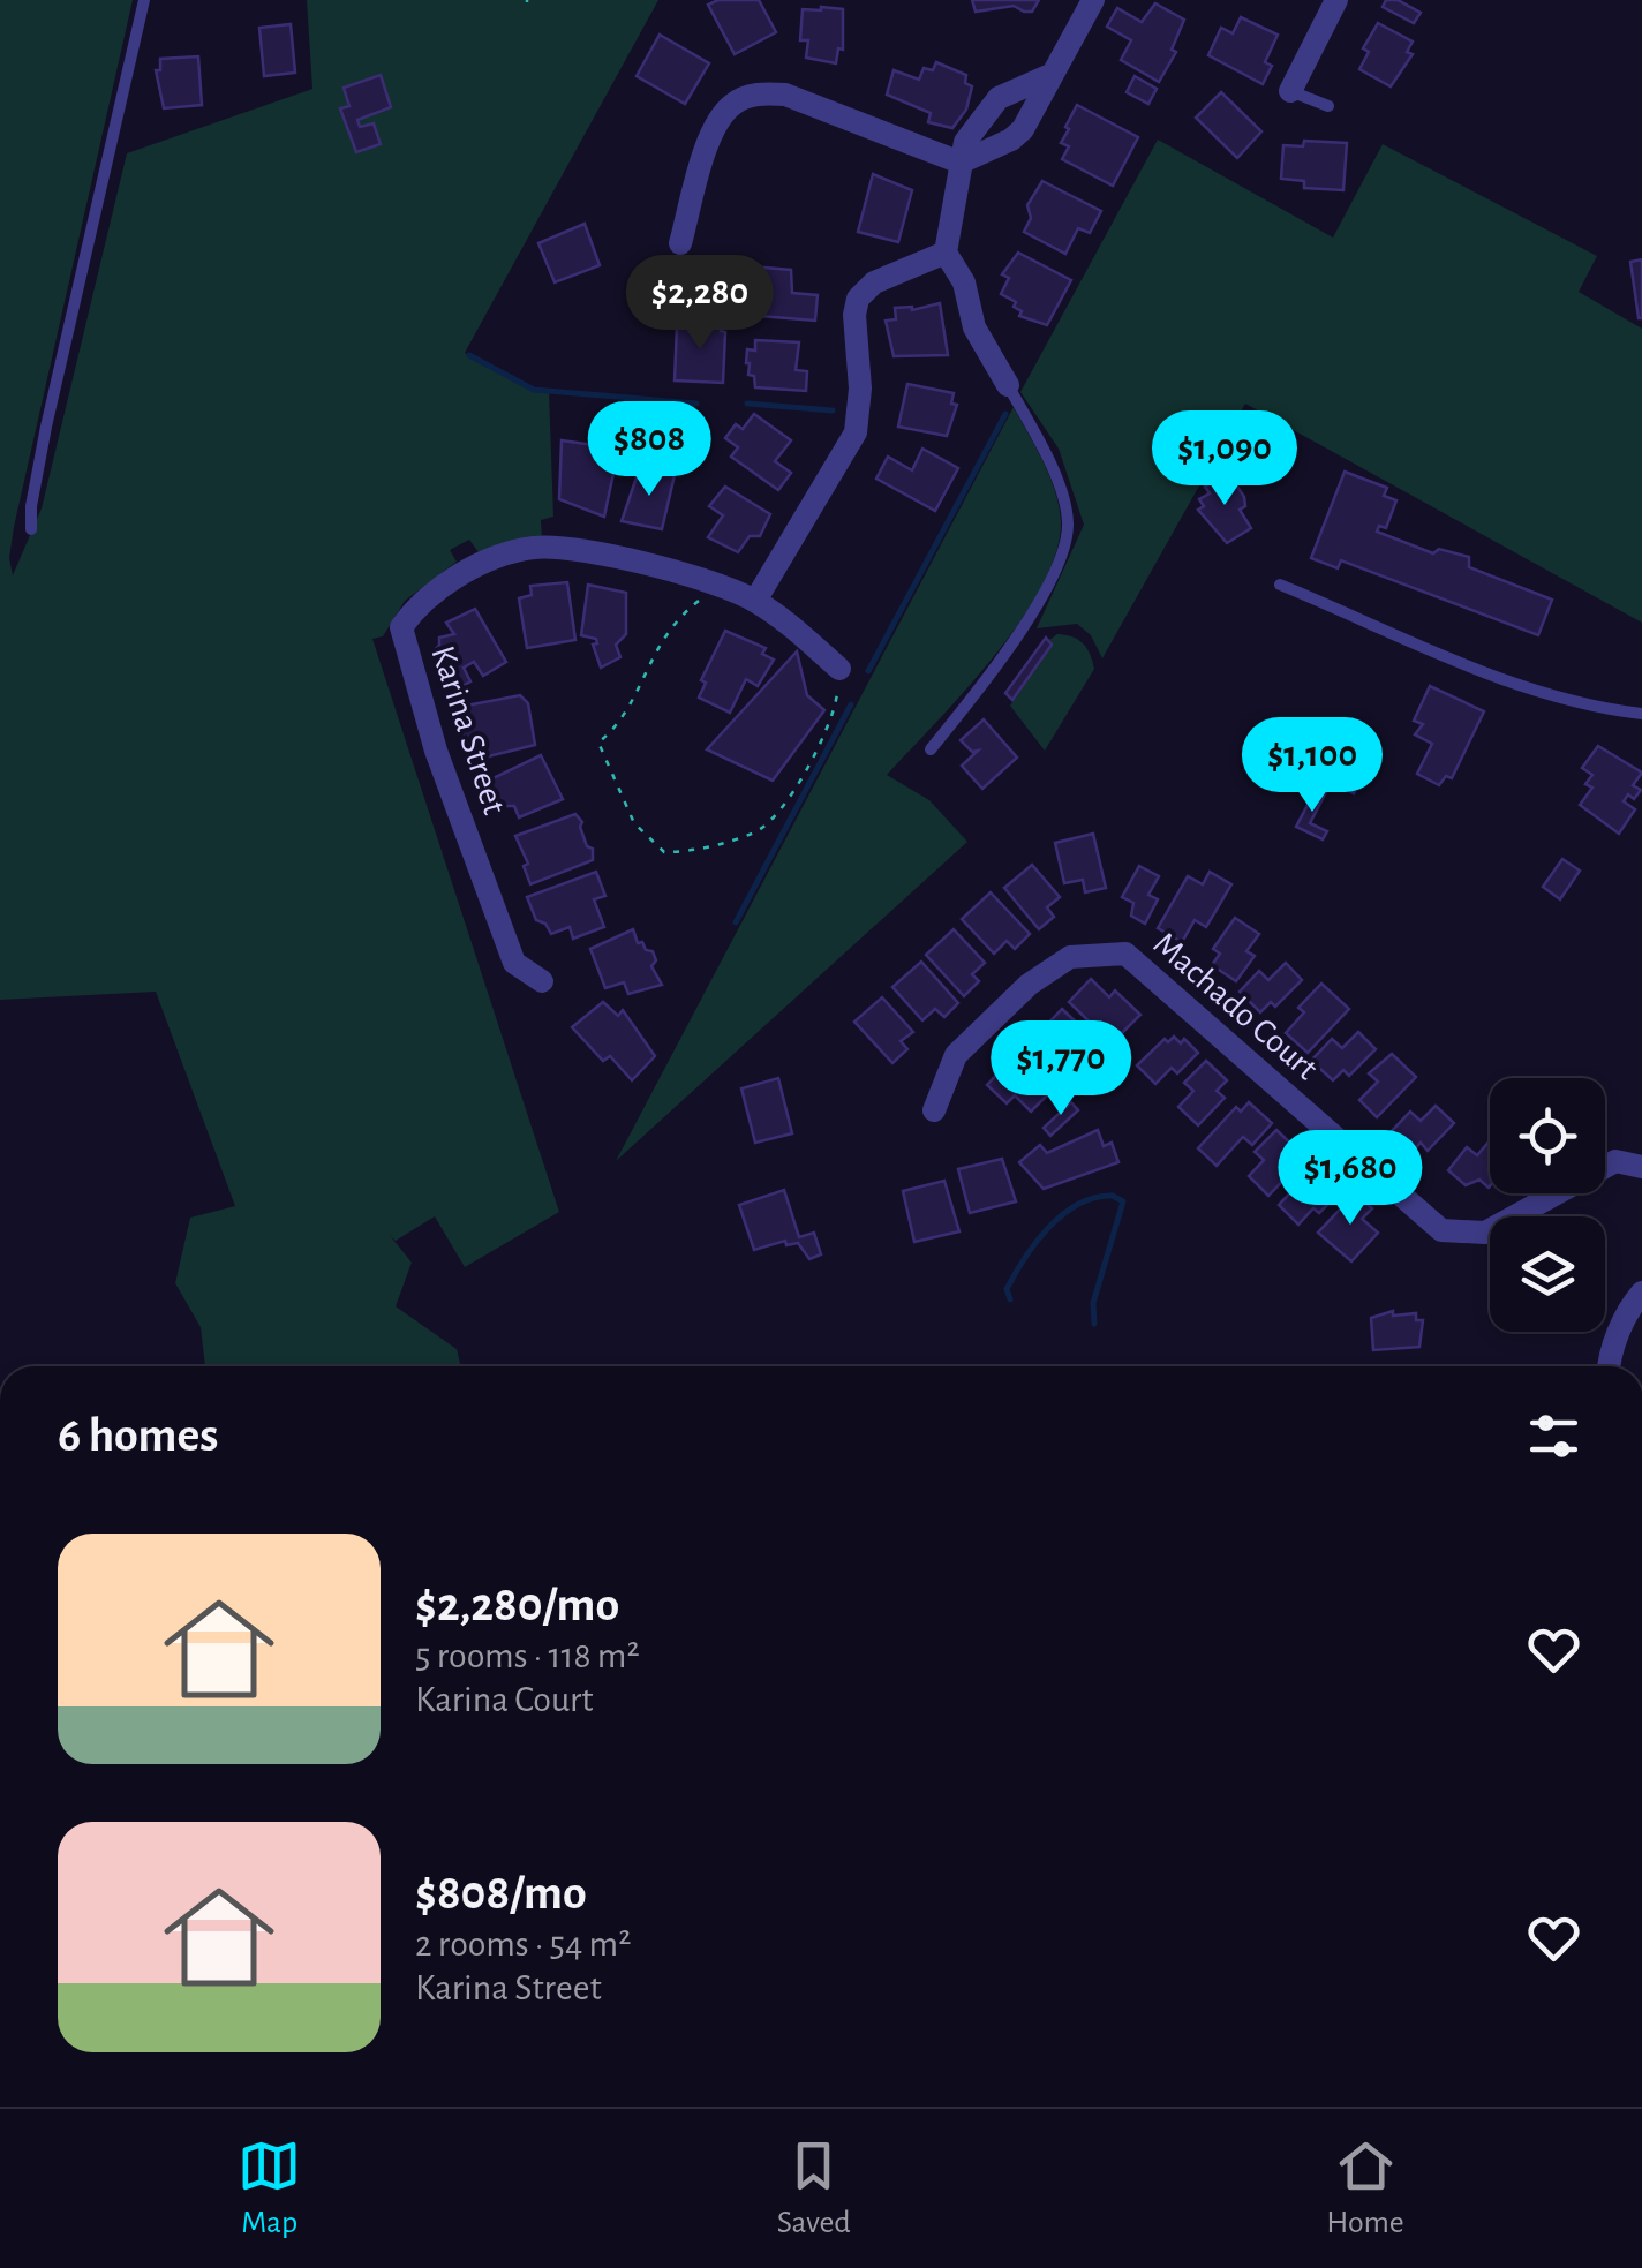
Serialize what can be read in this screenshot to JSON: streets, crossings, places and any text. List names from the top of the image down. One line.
{"streets":{"street":["Karina Street","Machado Court"]},"page":{"price":["$2,280","$808","$1,090","$1,100","$1,770","$1,680"],"heading":"6 homes","list":[{"name":"$2,280/mo","note":"5 rooms · 118 m² · Karina Court"},{"name":"$808/mo","note":"2 rooms · 54 m² · Karina Street"}],"tabs":["Map","Saved","Home"]}}
